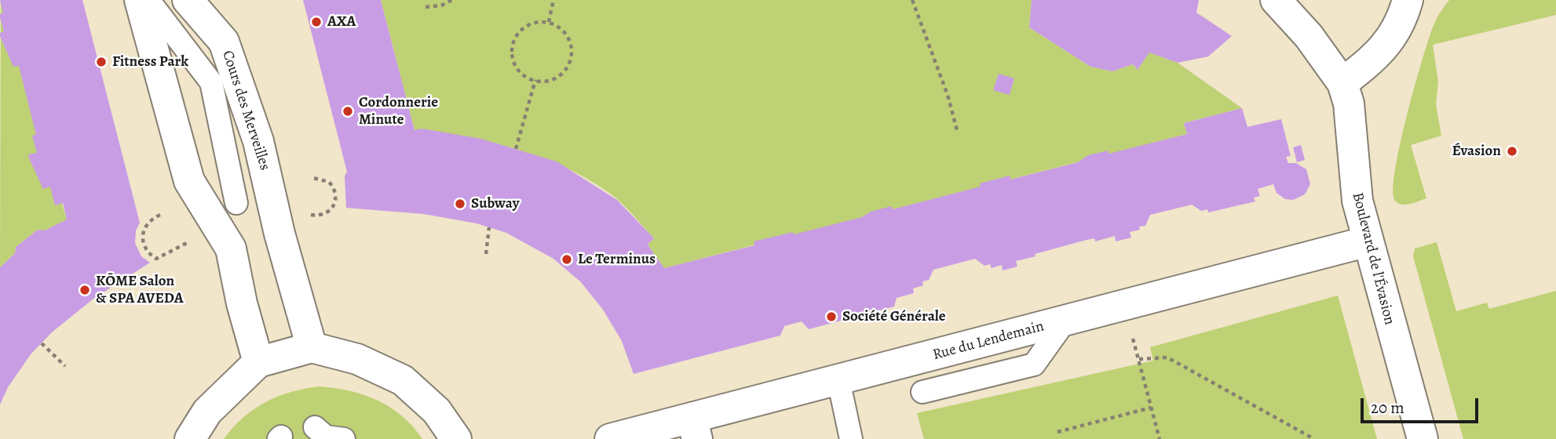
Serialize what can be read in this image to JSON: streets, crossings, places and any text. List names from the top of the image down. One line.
{"streets":{"street":["Cours des Merveilles","Boulevard de l'Évasion","Rue du Lendemain"]},"crossings":[["Boulevard de l'Évasion","Rue du Lendemain"]],"places":["AXA","Fitness Park","Cordonnerie Minute","Évasion","Subway","Le Terminus","KŌME Salon & SPA AVEDA","Société Générale"],"scale_bar":"20 m"}
